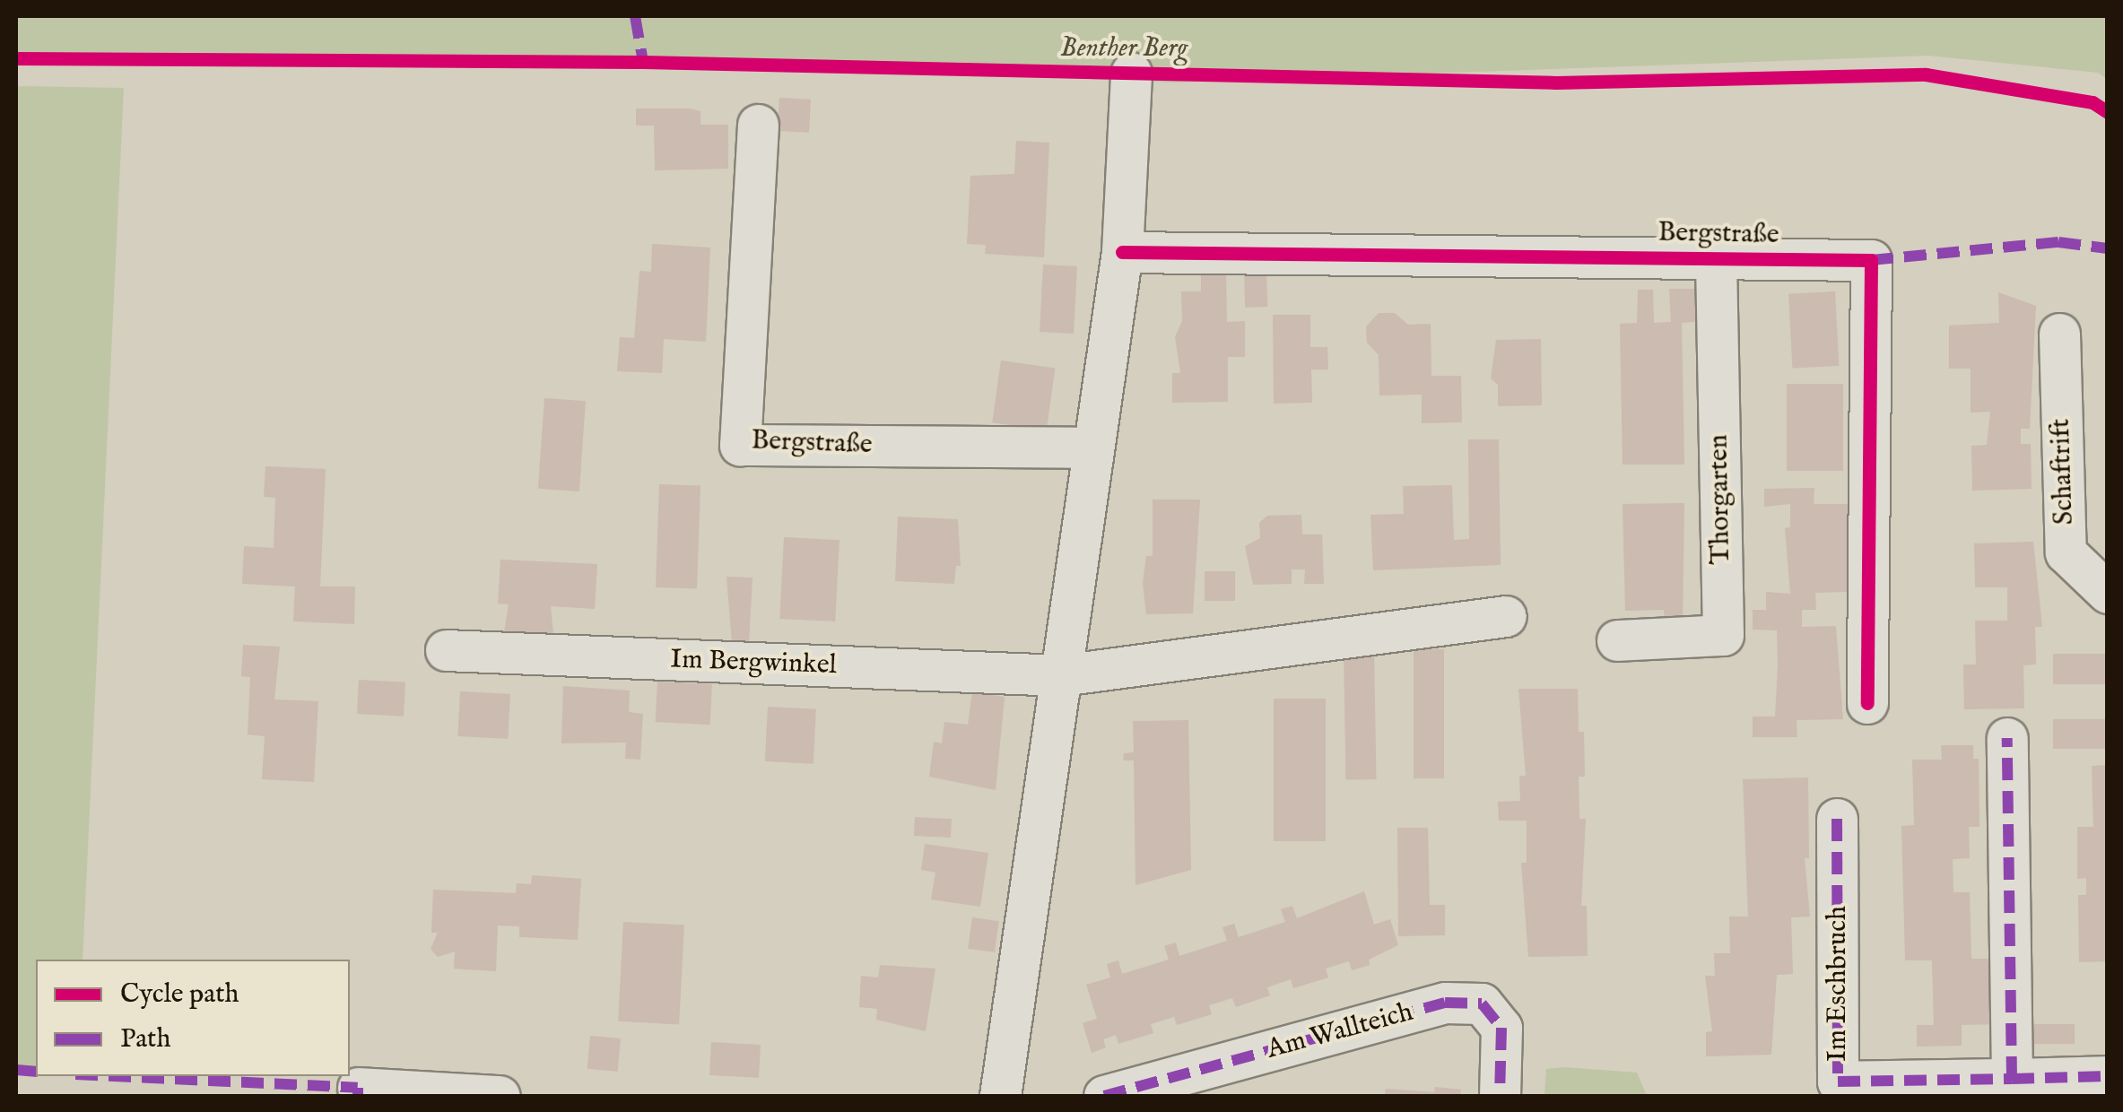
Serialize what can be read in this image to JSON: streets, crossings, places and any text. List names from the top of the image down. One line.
{"streets":{"street":["Bergstraße","Schaftrift","Thorgarten","Im Bergwinkel","Im Eschbruch","Am Wallteich"]},"crossings":[["Bergstraße","Thorgarten"]],"parks":["Benther Berg"],"legend":["Cycle path","Path"]}
